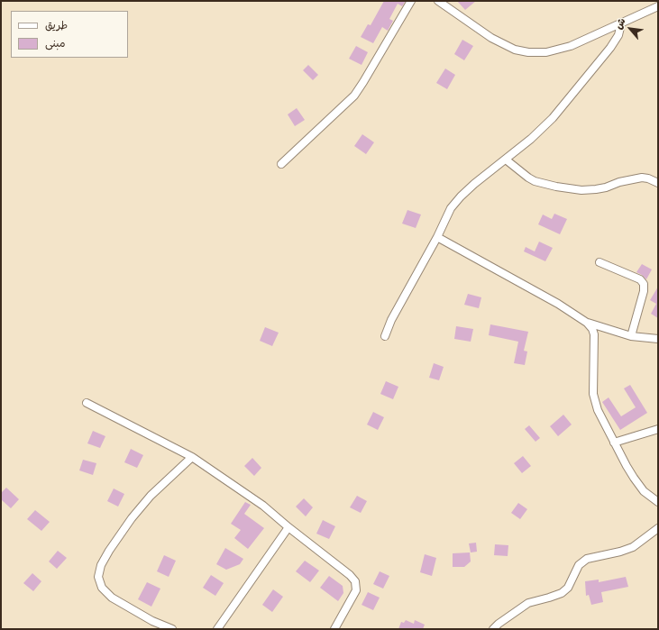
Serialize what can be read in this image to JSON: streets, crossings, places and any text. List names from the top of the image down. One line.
{"legend":["طريق","مبنى"],"north":"top left"}
